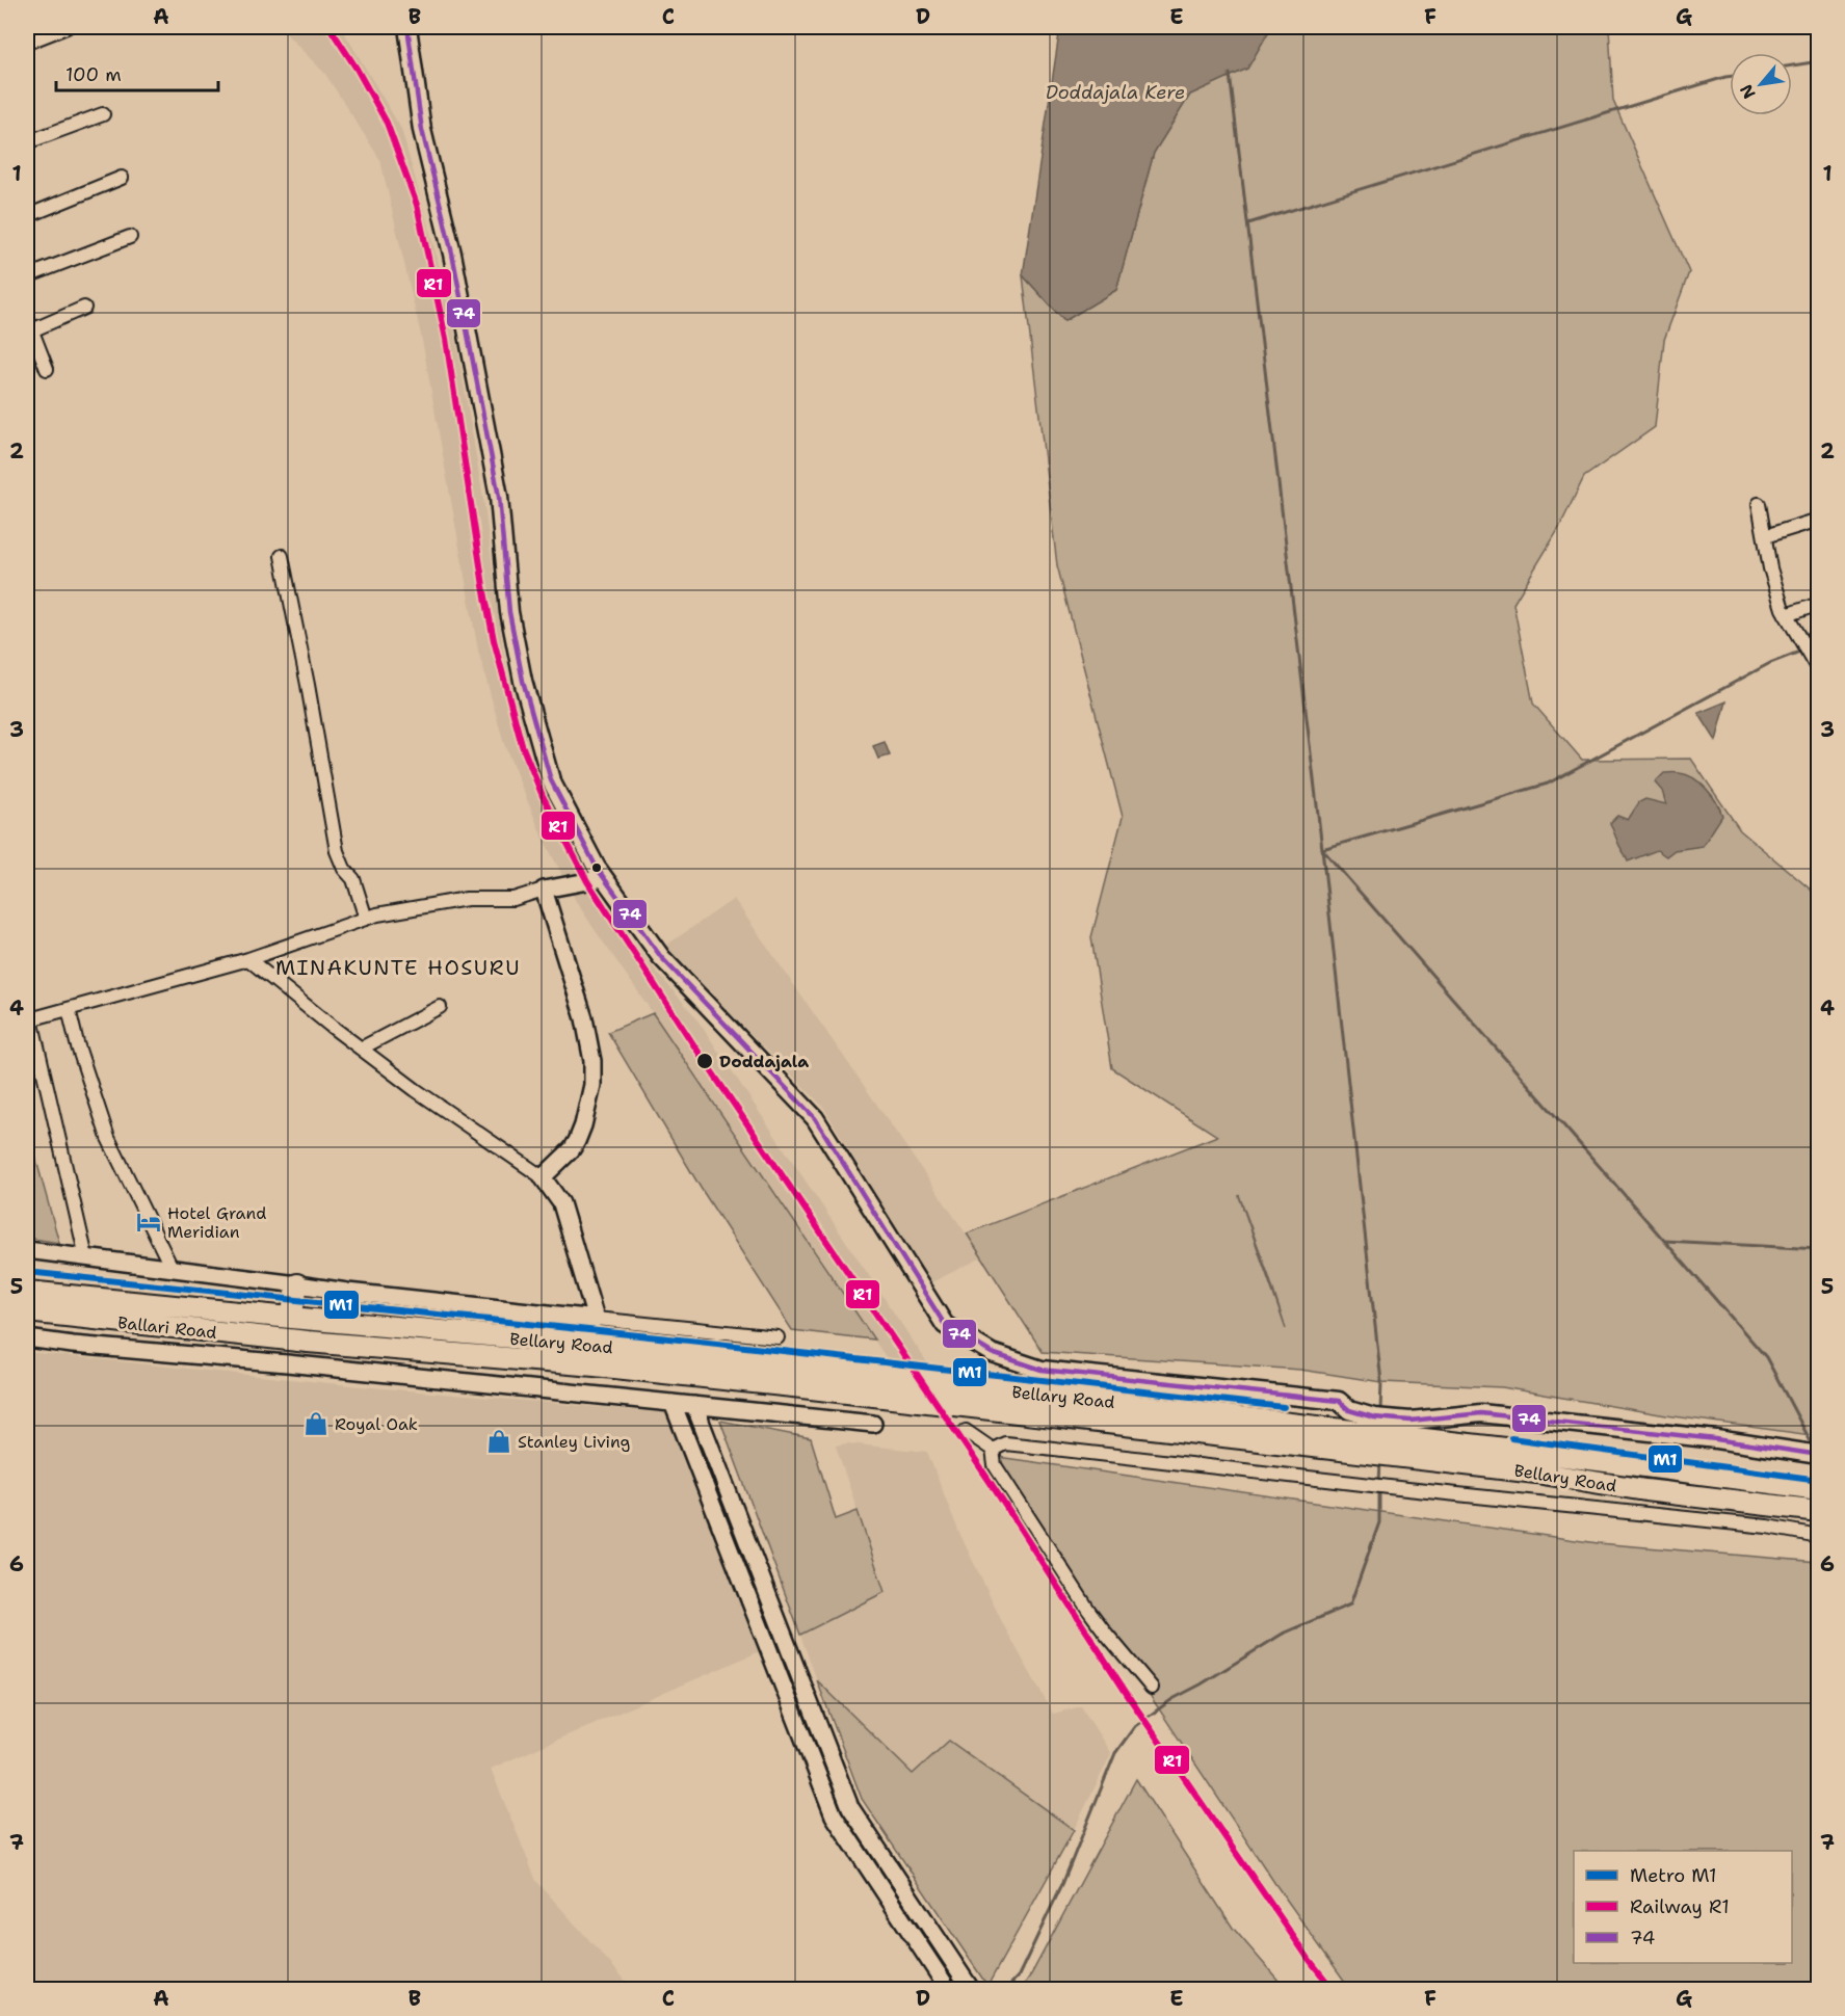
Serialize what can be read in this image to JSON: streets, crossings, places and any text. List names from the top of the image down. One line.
{"streets":{"highway":["Ballari Road","Bellary Road"]},"crossings":[["Ballari Road","Bellary Road"]],"districts":["MINAKUNTE HOSURU"],"water":["Doddajala Kere"],"places":{"other":["Doddajala"],"hotel":["Hotel Grand Meridian"],"shop":["Royal Oak","Stanley Living"]},"lines":["rail line R1","transit line 74","metro line M1"],"legend":["Metro M1","Railway R1","74"],"scale_bar":"100 m","north":"bottom left","grid":{"columns":["A","B","C","D","E","F","G"],"rows":["1","2","3","4","5","6","7"]}}
